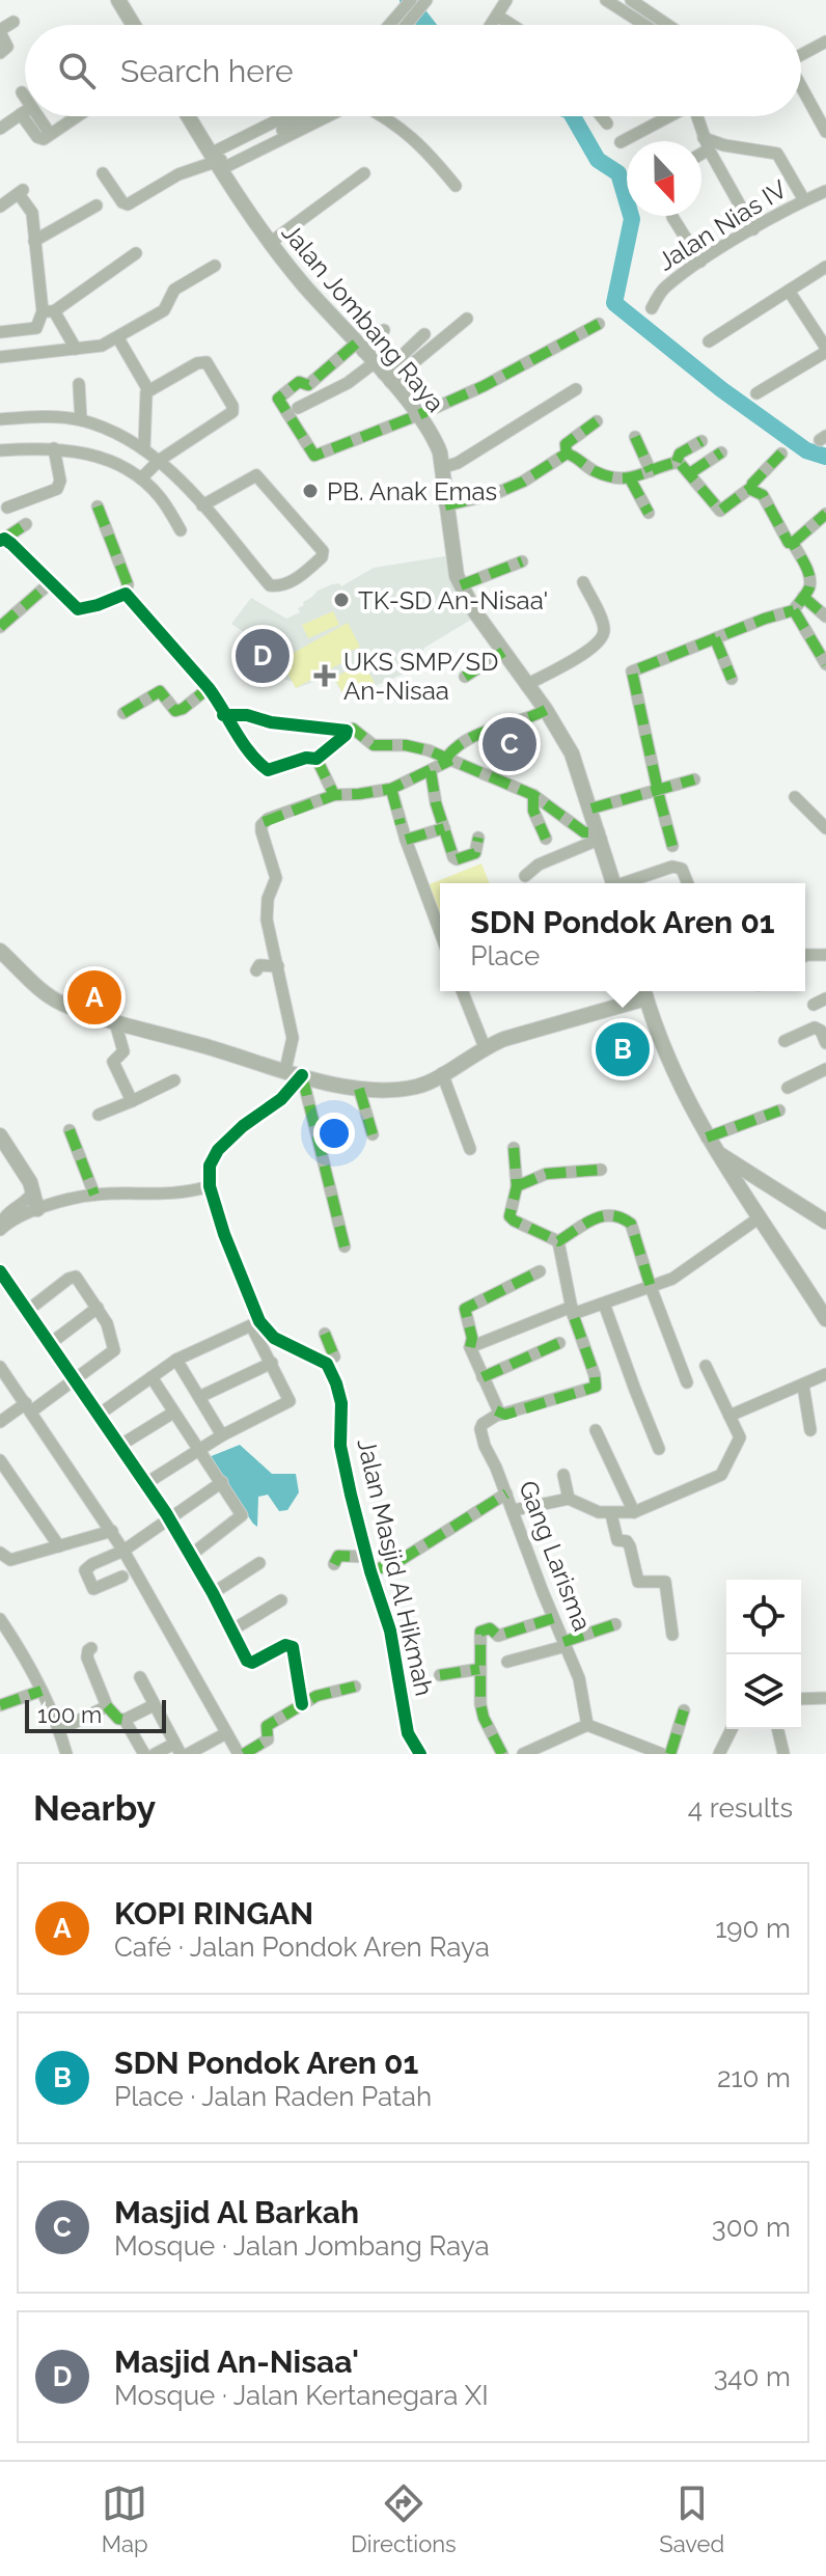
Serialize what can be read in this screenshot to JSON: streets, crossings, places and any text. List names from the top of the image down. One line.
{"streets":{"main road":["Jalan Jombang Raya"],"street":["Jalan Nias IV","Gang Larisma","Jalan Masjid Al Hikmah"]},"places":{"other":["PB. Anak Emas","TK-SD An-Nisaa'"],"health":["UKS SMP/SD An-Nisaa"]},"scale_bar":"100 m","north":"bottom","page":{"search":"Search here","pins":["D","C","A","B"],"popup":["SDN Pondok Aren 01","Place"],"scale":"100 m","heading":["Nearby","4 results"],"list":[{"mark":"A","name":"KOPI RINGAN","note":"Café · Jalan Pondok Aren Raya","value":"190 m"},{"mark":"B","name":"SDN Pondok Aren 01","note":"Place · Jalan Raden Patah","value":"210 m"},{"mark":"C","name":"Masjid Al Barkah","note":"Mosque · Jalan Jombang Raya","value":"300 m"},{"mark":"D","name":"Masjid An-Nisaa'","note":"Mosque · Jalan Kertanegara XI","value":"340 m"}],"nav":["Map","Directions","Saved"]}}
